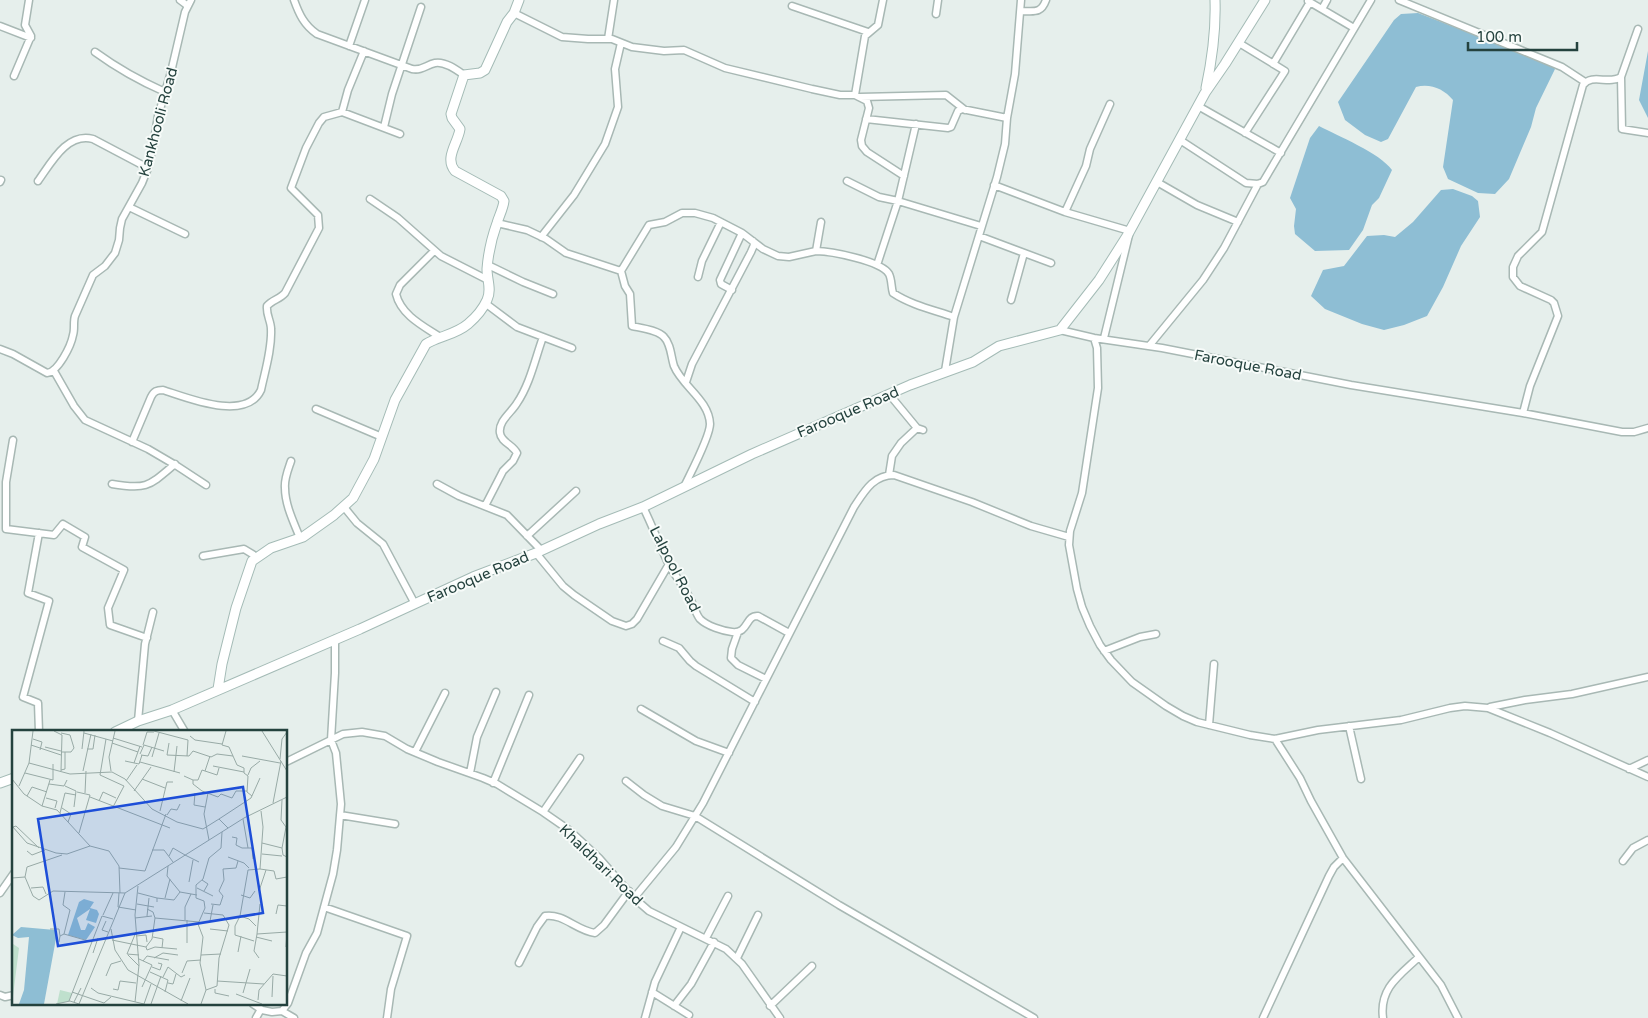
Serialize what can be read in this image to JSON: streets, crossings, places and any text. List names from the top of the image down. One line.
{"streets":{"main road":["Farooque Road"],"street":["Kankhooli Road","Lalpool Road","Khaldhari Road"]},"crossings":[["Farooque Road","Lalpool Road"]],"scale_bar":"100 m"}
